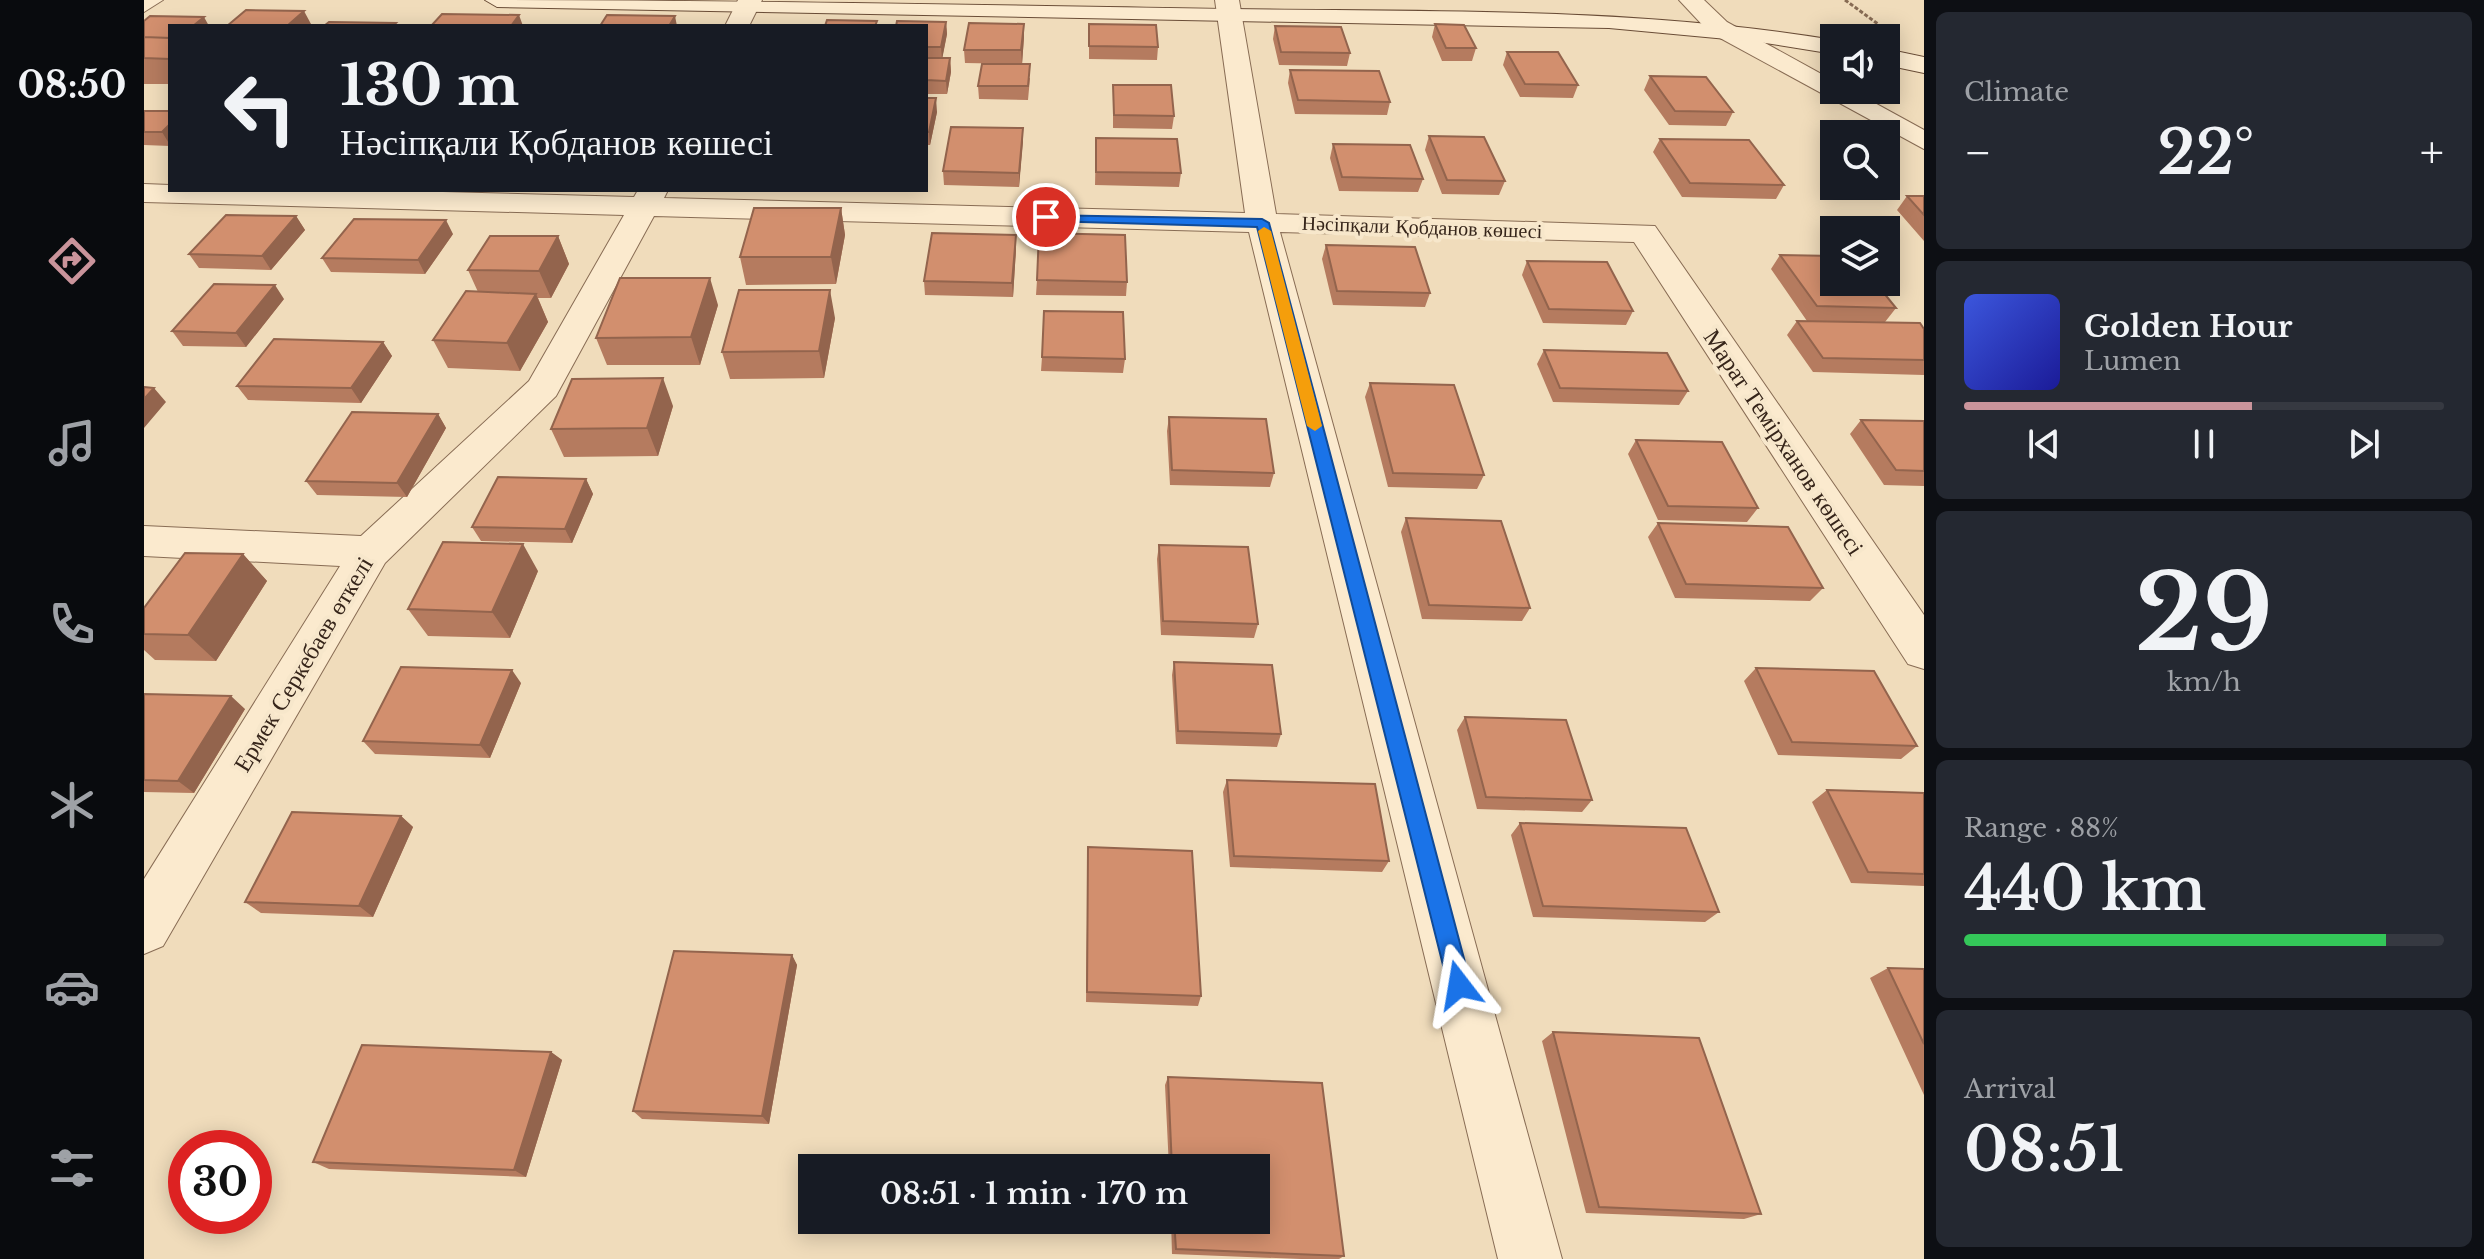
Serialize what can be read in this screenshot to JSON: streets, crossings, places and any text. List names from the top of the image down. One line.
{"streets":{"street":["Нәсіпқали Қобданов көшесі","Марат Темірханов көшесі","Ермек Серкебаев өткелі"]},"crossings":[["Нәсіпқали Қобданов көшесі","Марат Темірханов көшесі"],["Нәсіпқали Қобданов көшесі","Ермек Серкебаев өткелі"]],"page":{"tabs":"08:50","tile":["Climate",["29","km/h"],["Range · 88%","440 km"],["Arrival","08:51"]],"turn":["130 m","Нәсіпқали Қобданов көшесі"],"heat":["−","22°","+"],"song":["Golden Hour","Lumen"],"limit":"30","trip":"08:51 · 1 min · 170 m"}}
